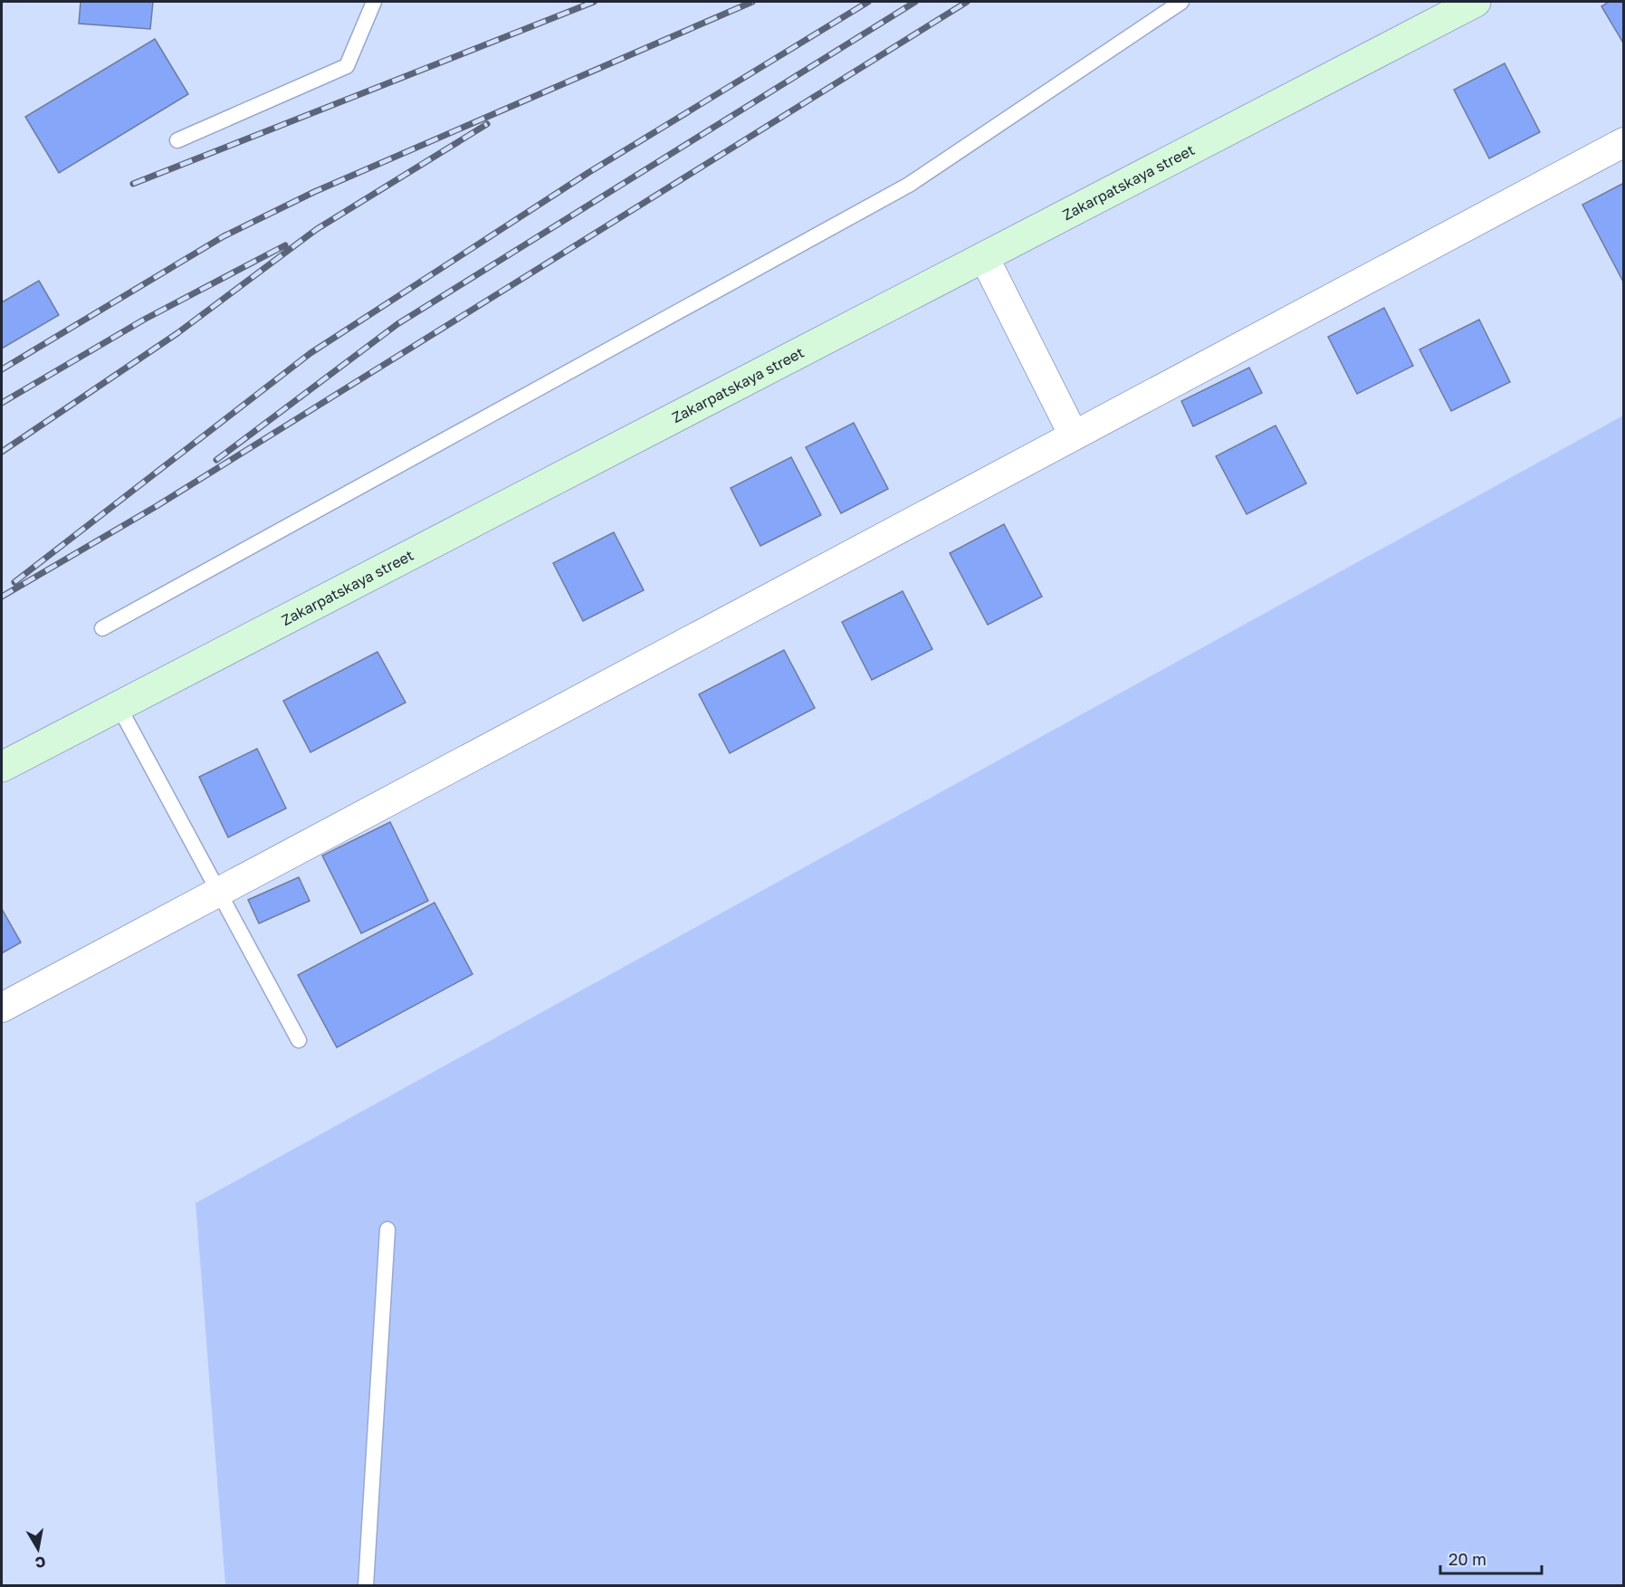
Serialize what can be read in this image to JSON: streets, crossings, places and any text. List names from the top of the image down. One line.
{"streets":{"street":["Zakarpatskaya street"]},"scale_bar":"20 m","north":"bottom"}
